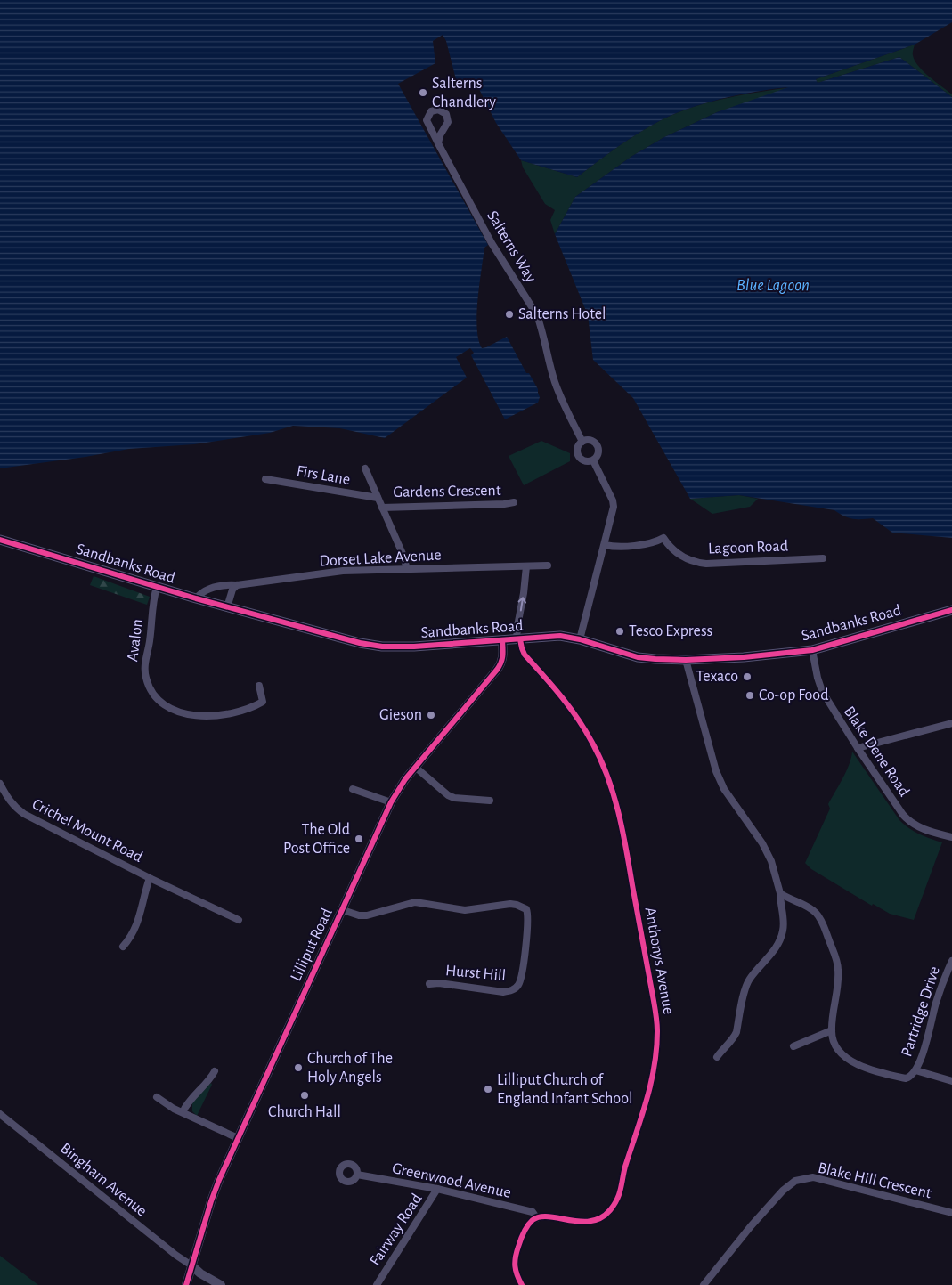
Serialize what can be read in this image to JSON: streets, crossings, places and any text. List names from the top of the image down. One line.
{"streets":{"main road":["Sandbanks Road"],"street":["Salterns Way","Firs Lane","Gardens Crescent","Lagoon Road","Dorset Lake Avenue","Avalon","Blake Dene Road","Crichel Mount Road","Lilliput Road","Anthonys Avenue","Hurst Hill","Partridge Drive","Bingham Avenue","Greenwood Avenue","Blake Hill Crescent","Fairway Road"]},"crossings":[["Dorset Lake Avenue","Sandbanks Road"],["Sandbanks Road","Avalon"],["Sandbanks Road","Blake Dene Road"],["Sandbanks Road","Lilliput Road"],["Sandbanks Road","Anthonys Avenue"],["Lilliput Road","Hurst Hill"],["Lilliput Road","Bingham Avenue"],["Anthonys Avenue","Greenwood Avenue"],["Greenwood Avenue","Fairway Road"]],"water":["Blue Lagoon"],"places":["Salterns Chandlery","Salterns Hotel","Tesco Express","Texaco","Co-op Food","Gieson","The Old Post Office","Church of The Holy Angels","Lilliput Church of England Infant School","Church Hall"]}
